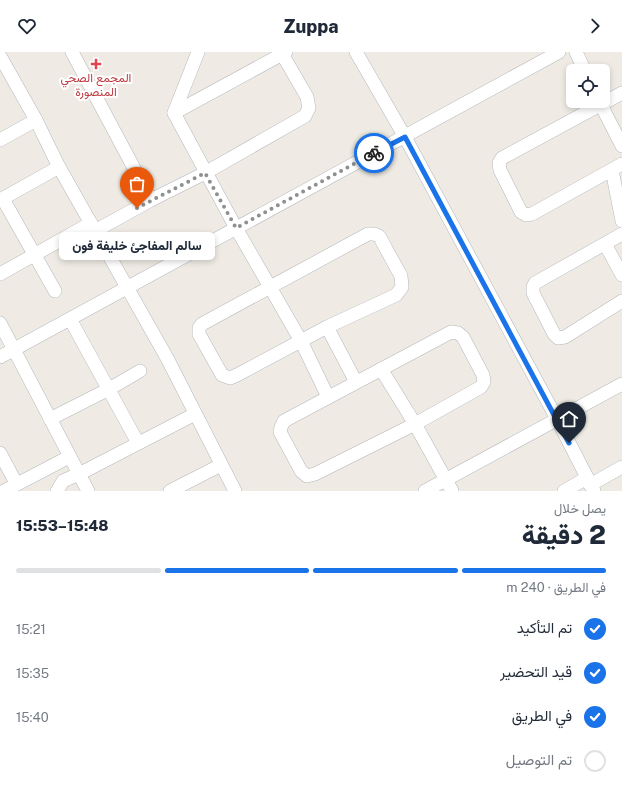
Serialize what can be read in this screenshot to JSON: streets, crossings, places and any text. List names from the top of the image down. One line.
{"places":{"health":["المجمع الصحي المنصورة"],"other":["سالم المفاجئ خليفة فون"]},"page":{"header":"Zuppa","bubble":"سالم المفاجئ خليفة فون","heading":["2 دقيقة","يصل خلال","15:48–15:53"],"bar":"في الطريق · 240 m","list":[["تم التأكيد","15:21"],["قيد التحضير","15:35"],["في الطريق","15:40"],"تم التوصيل"]}}
